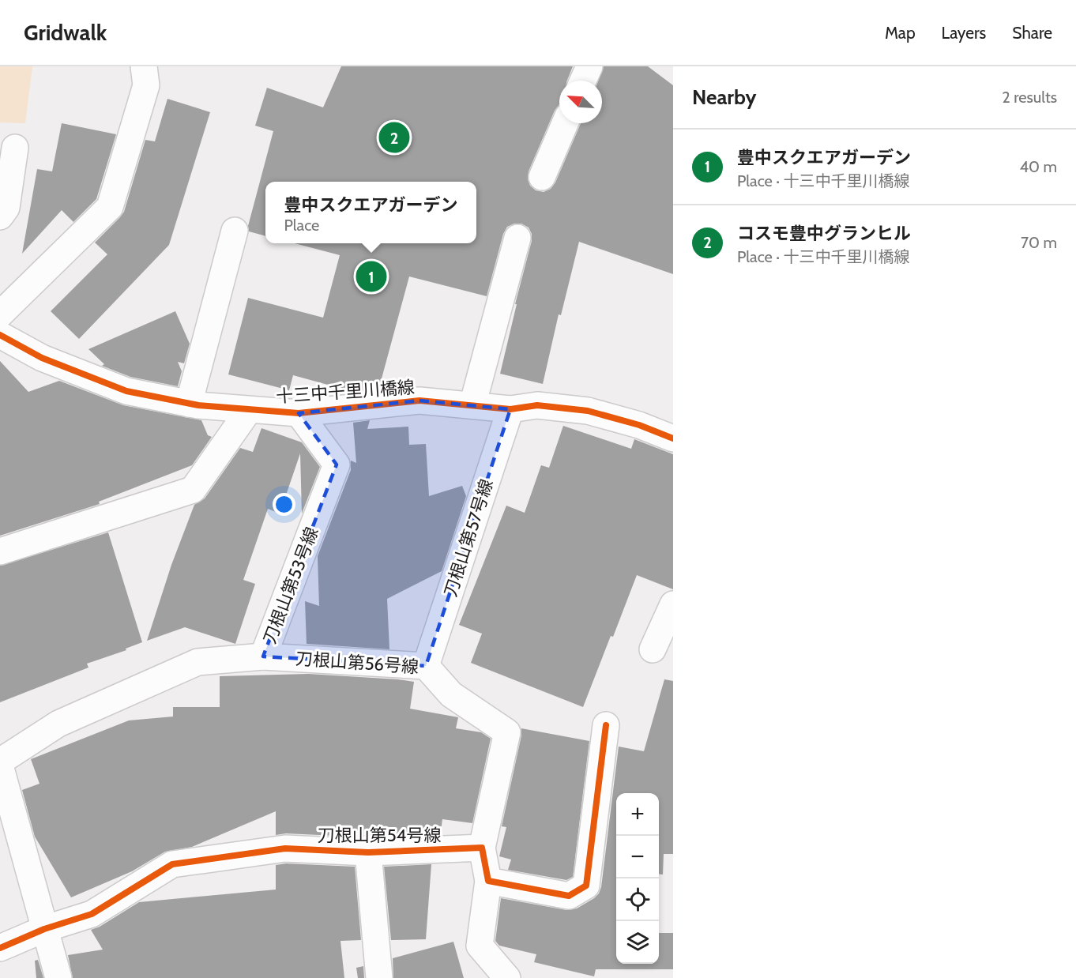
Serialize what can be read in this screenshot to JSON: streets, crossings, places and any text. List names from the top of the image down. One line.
{"streets":{"street":["十三中千里川橋線","刀根山第57号線","刀根山第53号線","刀根山第56号線","刀根山第54号線"]},"crossings":[["十三中千里川橋線","刀根山第57号線"],["十三中千里川橋線","刀根山第53号線"],["刀根山第57号線","刀根山第56号線"],["刀根山第53号線","刀根山第56号線"],["刀根山第56号線","刀根山第54号線"]],"north":"top left","page":{"header":"Gridwalk","nav":["Map","Layers","Share"],"heading":["Nearby","2 results"],"pins":["2","1"],"list":[{"mark":"1","name":"豊中スクエアガーデン","note":"Place · 十三中千里川橋線","value":"40 m"},{"mark":"2","name":"コスモ豊中グランヒル","note":"Place · 十三中千里川橋線","value":"70 m"}],"popup":["豊中スクエアガーデン","Place"],"map_buttons":["+","−"]}}
